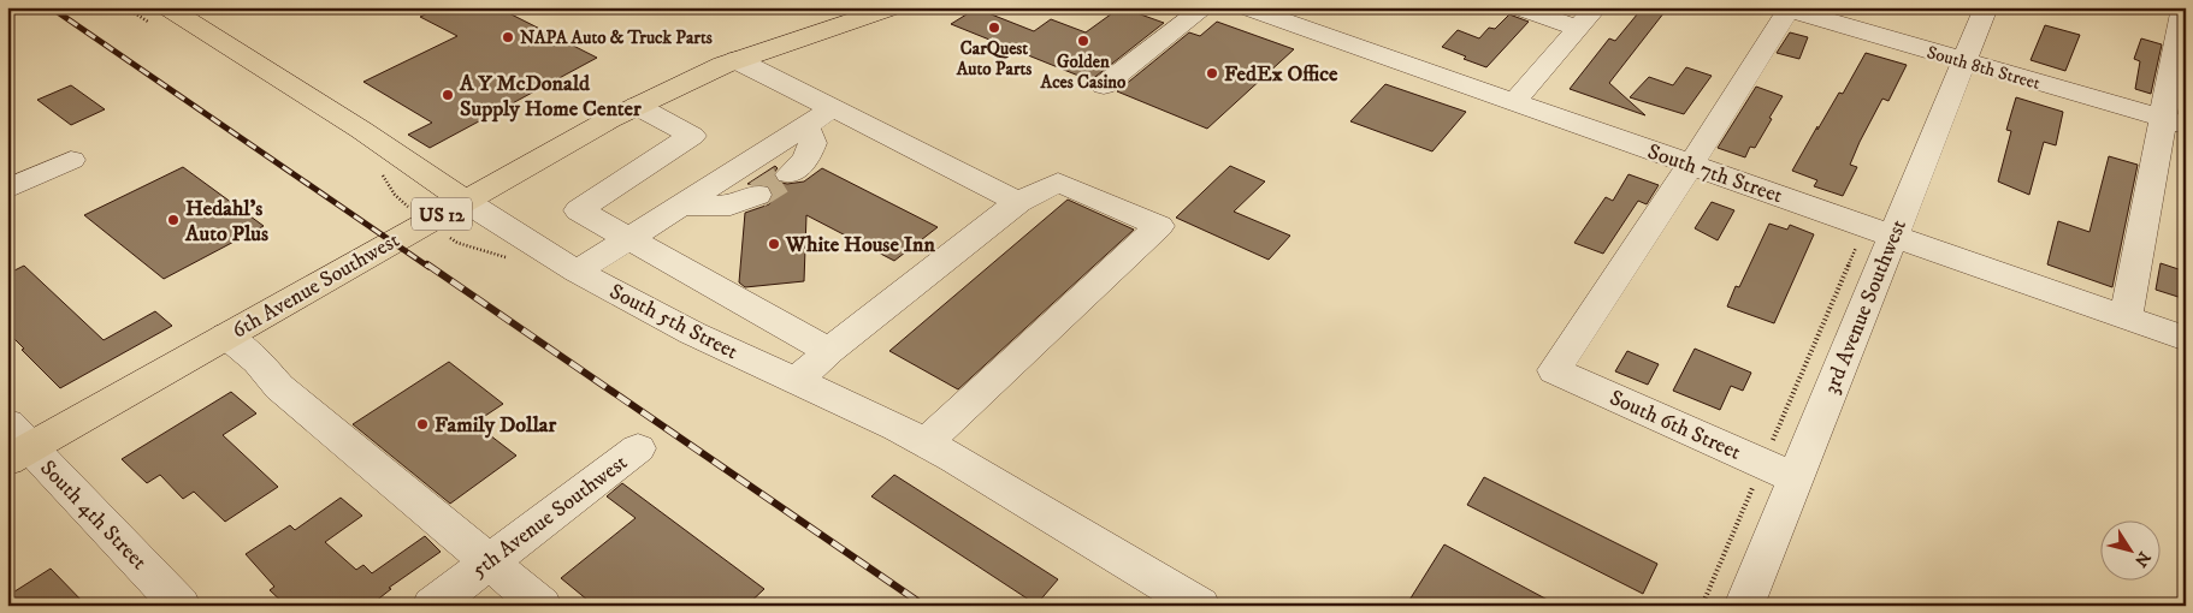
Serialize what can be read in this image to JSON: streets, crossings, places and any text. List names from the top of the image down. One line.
{"streets":{"main road":["US 12","6th Avenue Southwest","South 5th Street"],"street":["South 8th Street","South 7th Street","3rd Avenue Southwest","South 6th Street","South 4th Street","5th Avenue Southwest"]},"crossings":[["South 8th Street","3rd Avenue Southwest"],["South 7th Street","3rd Avenue Southwest"],["South 7th Street","South 6th Street"],["6th Avenue Southwest","South 5th Street"],["6th Avenue Southwest","South 4th Street"],["3rd Avenue Southwest","South 6th Street"]],"places":["CarQuest Auto Parts","NAPA Auto & Truck Parts","Golden Aces Casino","FedEx Office","A Y McDonald Supply Home Center","Hedahl's Auto Plus","White House Inn","Family Dollar"],"north":"bottom right"}
